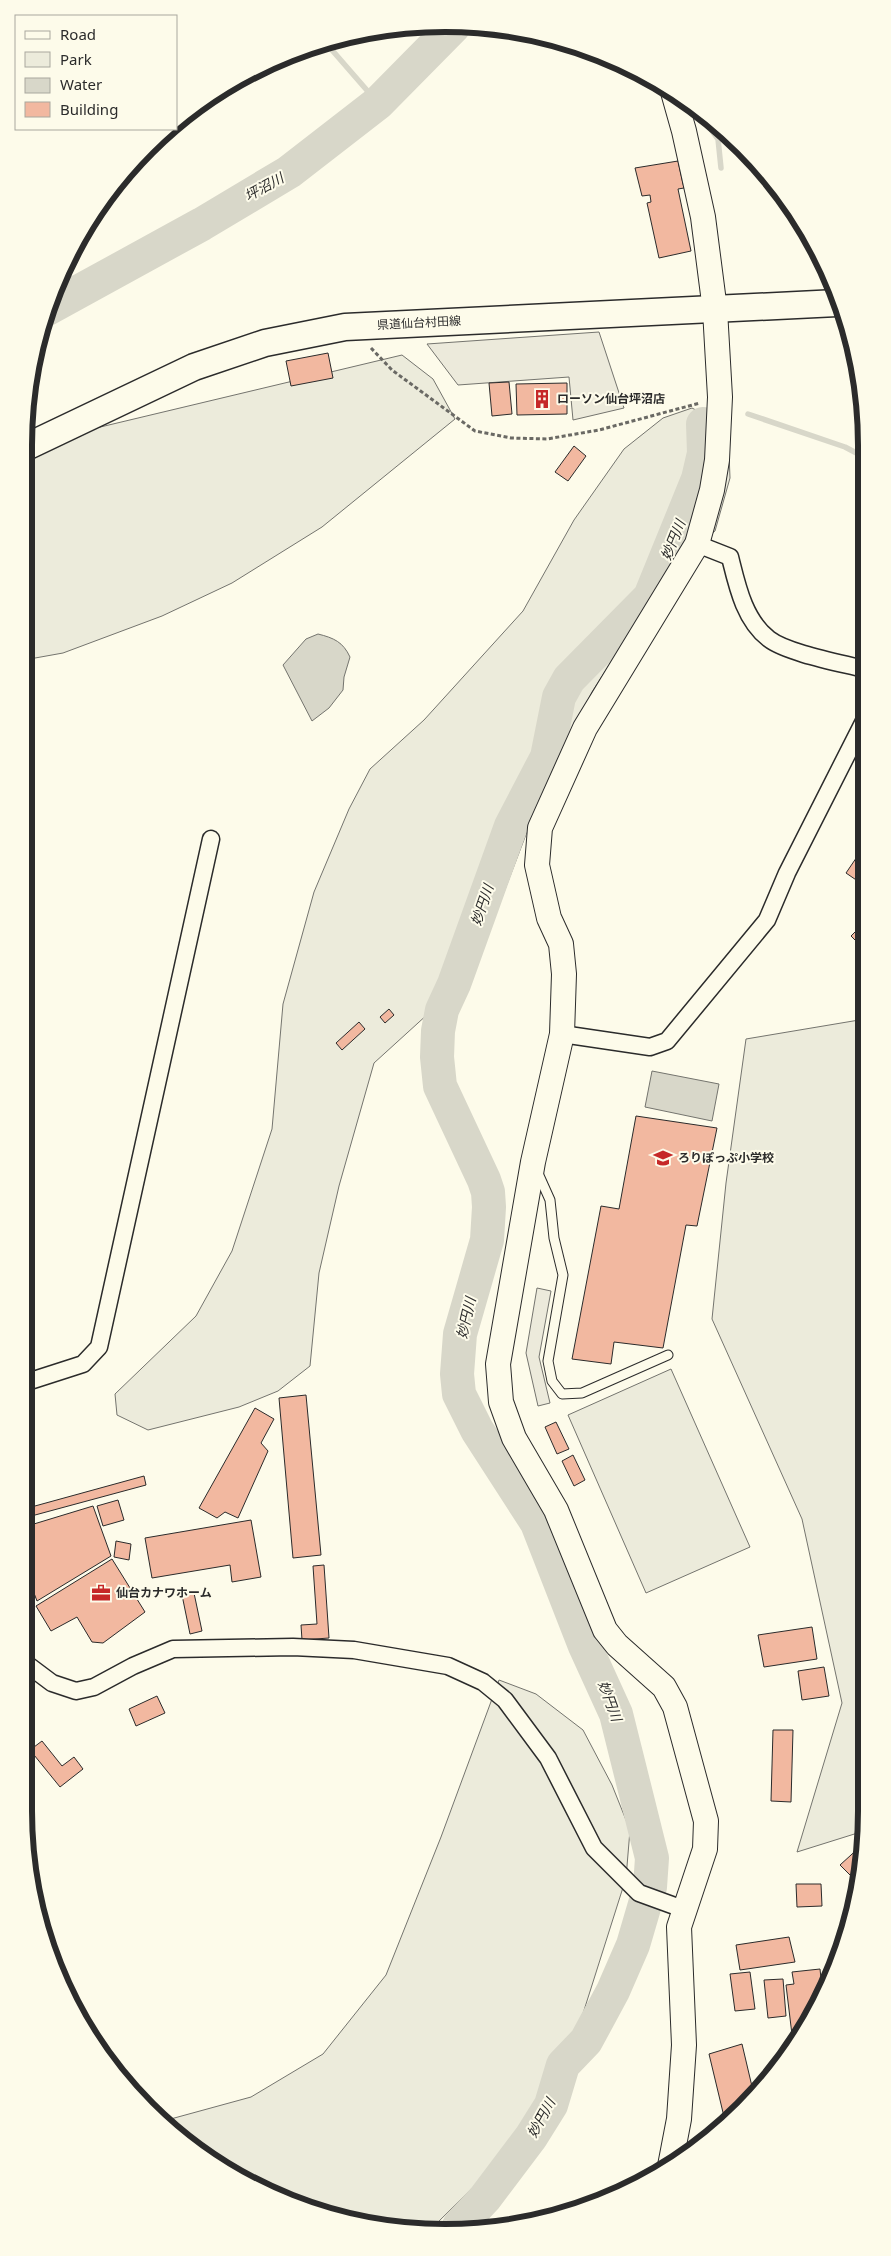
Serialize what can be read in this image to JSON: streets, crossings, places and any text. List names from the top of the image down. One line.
{"streets":{"main road":["県道仙台村田線"]},"water":["坪沼川","妙円川"],"places":{"building":["ローソン仙台坪沼店"],"school or university":["ろりぽっぷ小学校"],"office":["仙台カナワホーム"]},"legend":["Road","Park","Water","Building"]}
